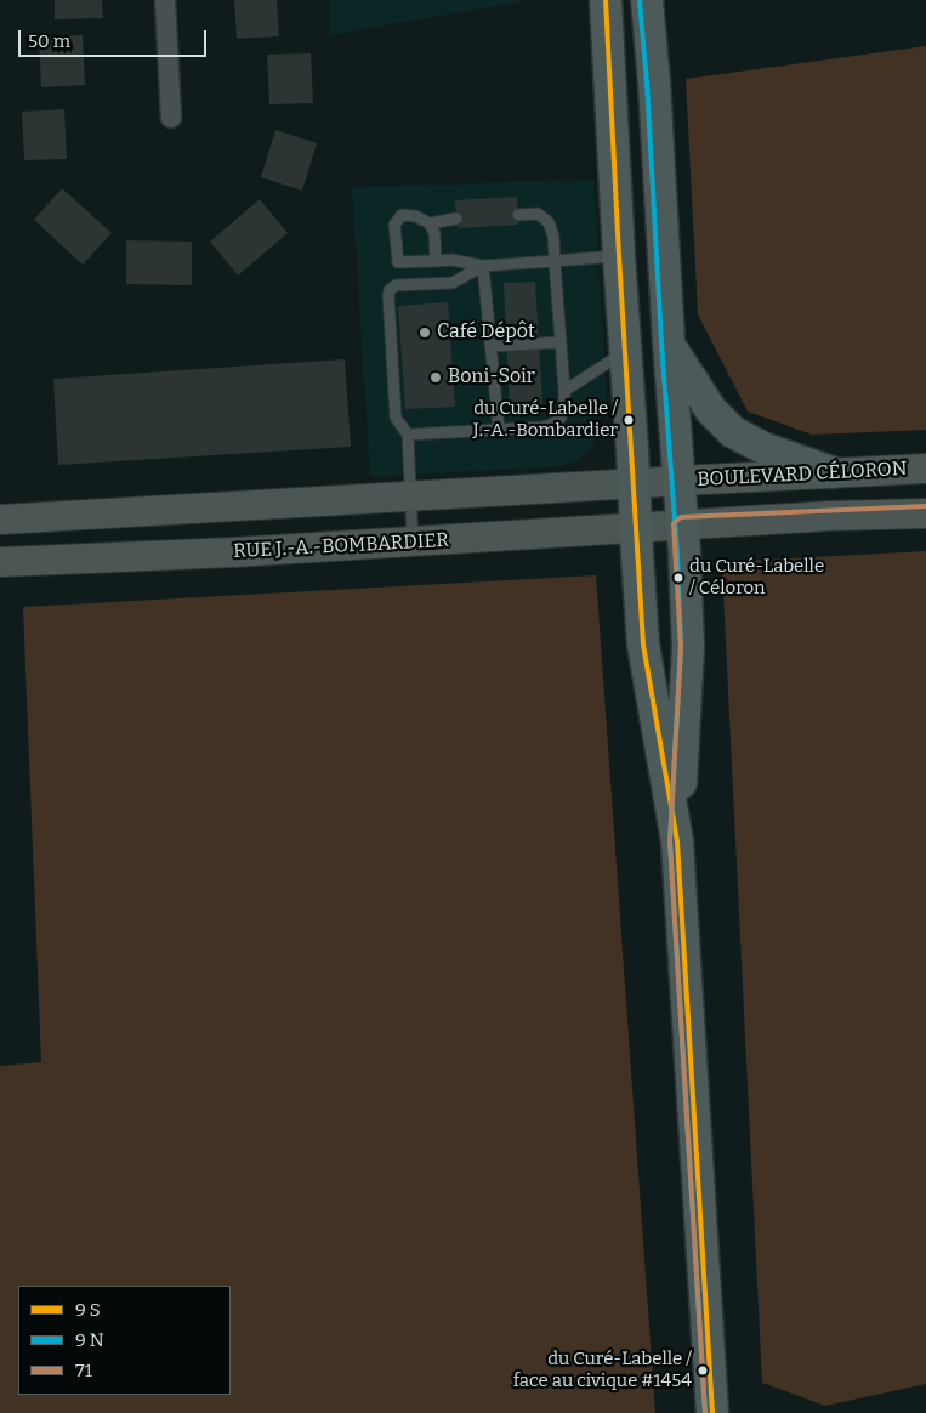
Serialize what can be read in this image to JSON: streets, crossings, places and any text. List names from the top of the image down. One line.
{"streets":{"street":["BOULEVARD CÉLORON","RUE J.-A.-BOMBARDIER"]},"places":["Café Dépôt","Boni-Soir","du Curé-Labelle / J.-A.-Bombardier","du Curé-Labelle / Céloron","du Curé-Labelle / face au civique #1454"],"lines":["transit line 71"],"legend":["9 S","9 N","71"],"scale_bar":"50 m"}
